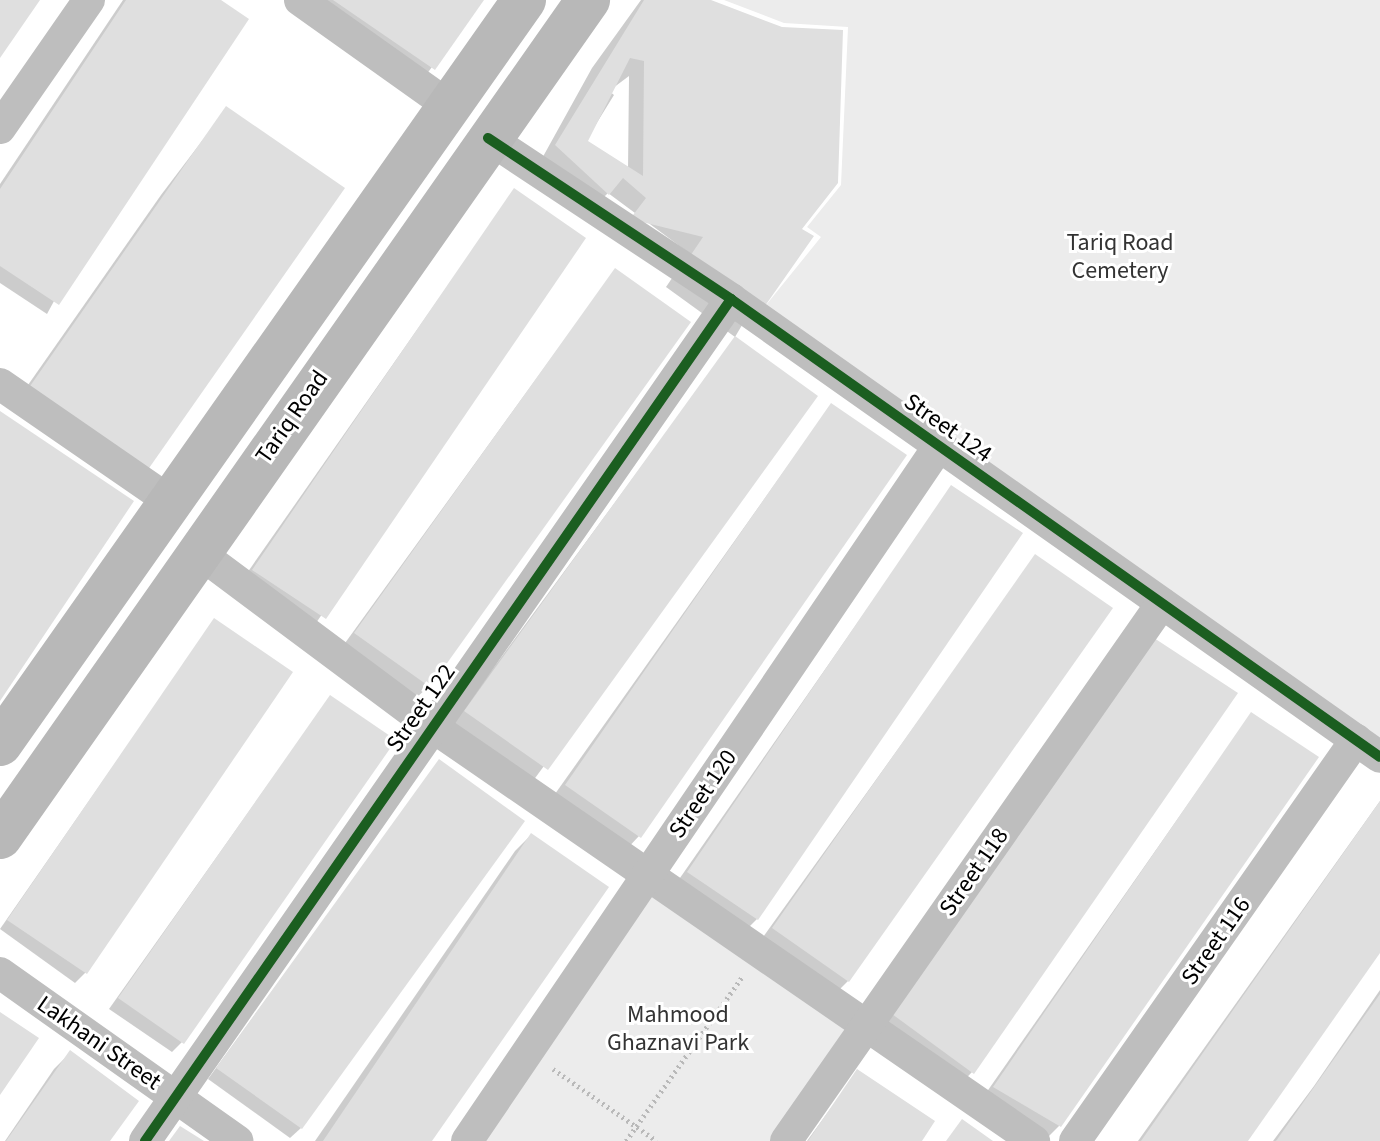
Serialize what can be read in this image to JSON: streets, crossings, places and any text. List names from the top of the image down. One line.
{"streets":{"main road":["Tariq Road"],"street":["Street 124","Street 122","Street 120","Street 118","Street 116","Lakhani Street"]},"crossings":[["Tariq Road","Street 124"],["Street 124","Street 122"],["Street 124","Street 120"],["Street 124","Street 118"],["Street 124","Street 116"],["Street 122","Lakhani Street"]],"parks":["Tariq Road Cemetery","Mahmood Ghaznavi Park"]}
